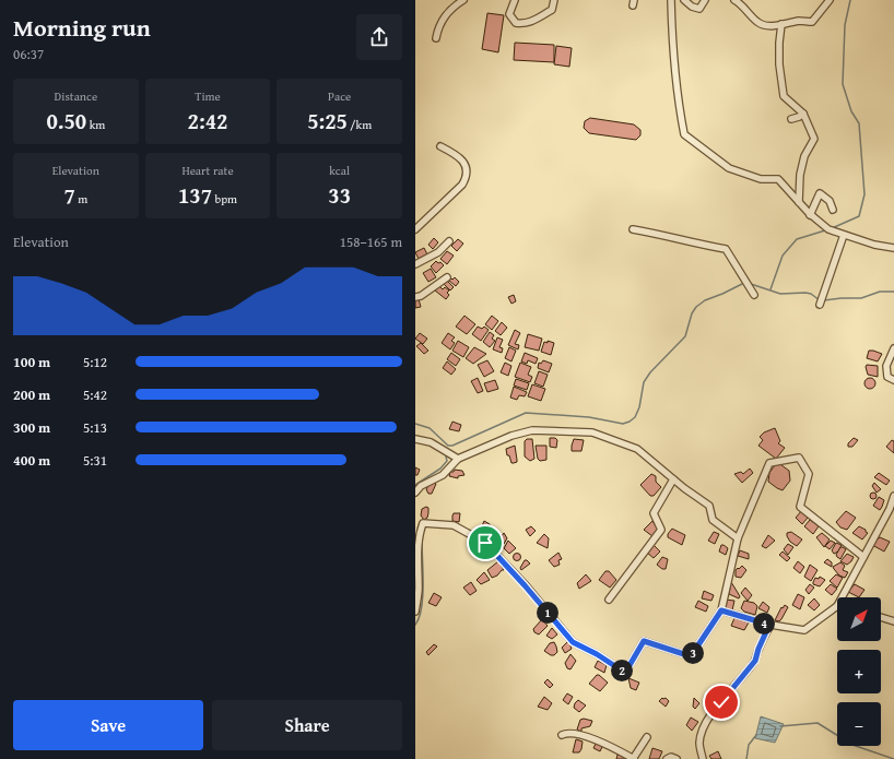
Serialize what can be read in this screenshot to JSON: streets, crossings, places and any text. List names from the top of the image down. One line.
{"north":"top right","page":{"heading":["Morning run","06:37"],"stats":[["Distance","0.50 km"],["Time","2:42"],["Pace","5:25 /km"],["Elevation","7 m"],["Heart rate","137 bpm"],["kcal","33"]],"chart":["Elevation","158–165 m"],"list":[{"name":"100 m","note":"5:12"},{"name":"200 m","note":"5:42"},{"name":"300 m","note":"5:13"},{"name":"400 m","note":"5:31"}],"map_buttons":["+","−"],"pins":["1","4","3","2"],"buttons":["Save","Share"]}}
